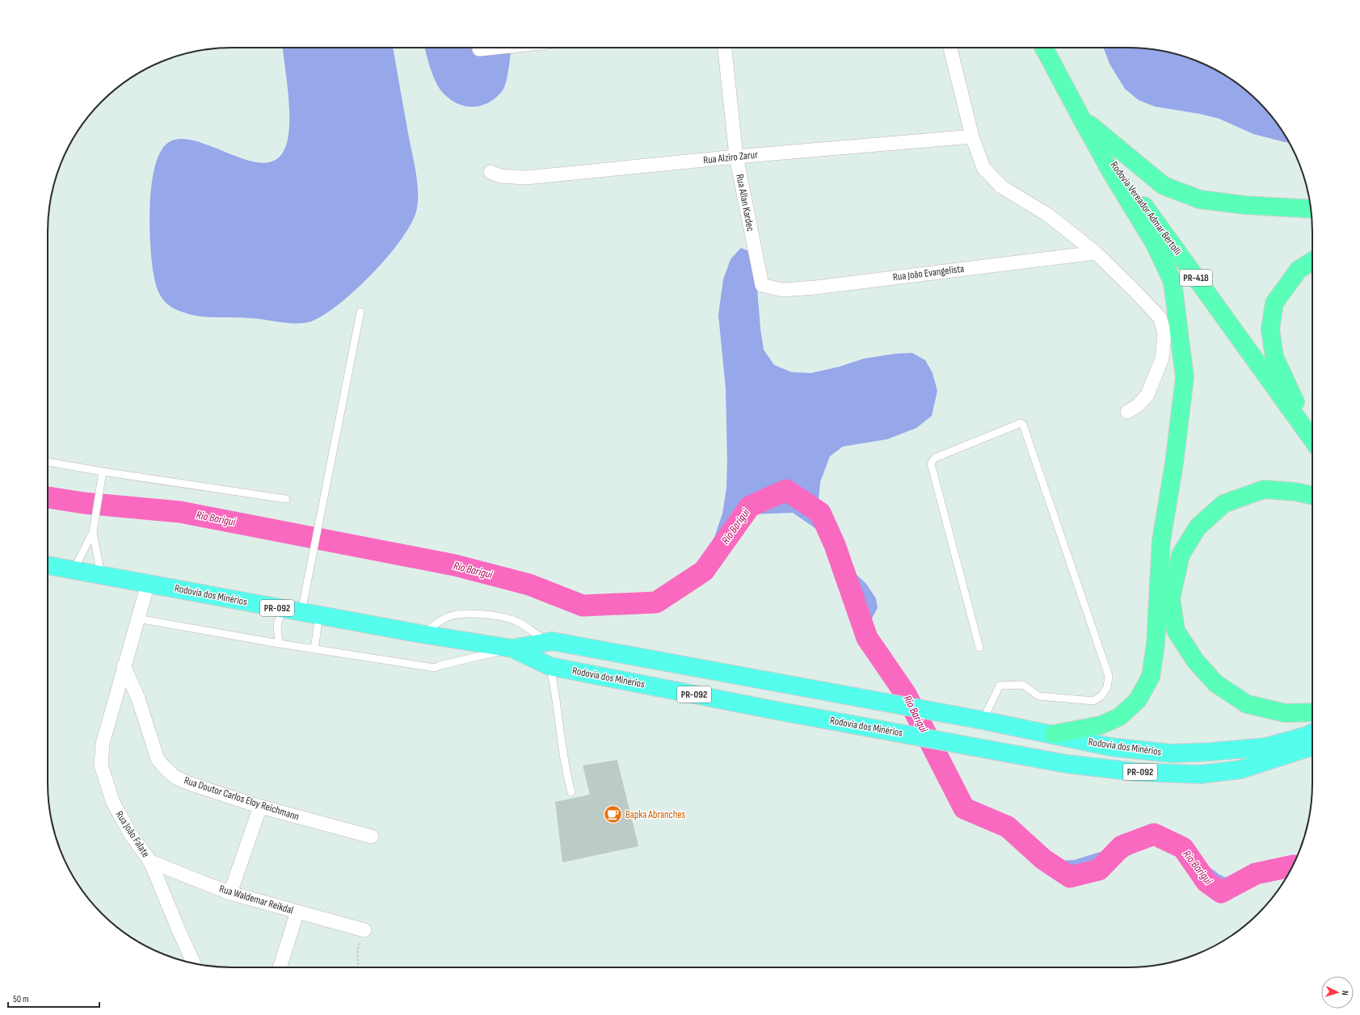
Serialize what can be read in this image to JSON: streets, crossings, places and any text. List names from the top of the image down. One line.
{"streets":{"highway":["Rodovia Vereador Admar Bertolli","PR-418"],"main road":["Rodovia dos Minérios","PR-092"],"street":["Rua Alziro Zarur","Rua Allan Kardec","Rua João Evangelista","Rua Doutor Carlos Eloy Reichmann","Rua João Falate","Rua Waldemar Reikdal"]},"crossings":[["Rua Alziro Zarur","Rua Allan Kardec"],["Rua Allan Kardec","Rua João Evangelista"],["Rodovia dos Minérios","Rua João Falate"],["Rua Doutor Carlos Eloy Reichmann","Rua João Falate"],["Rua João Falate","Rua Waldemar Reikdal"]],"water":["Rio Barigui"],"places":{"cafe":["Bapka Abranches"]},"scale_bar":"50 m","north":"right"}
